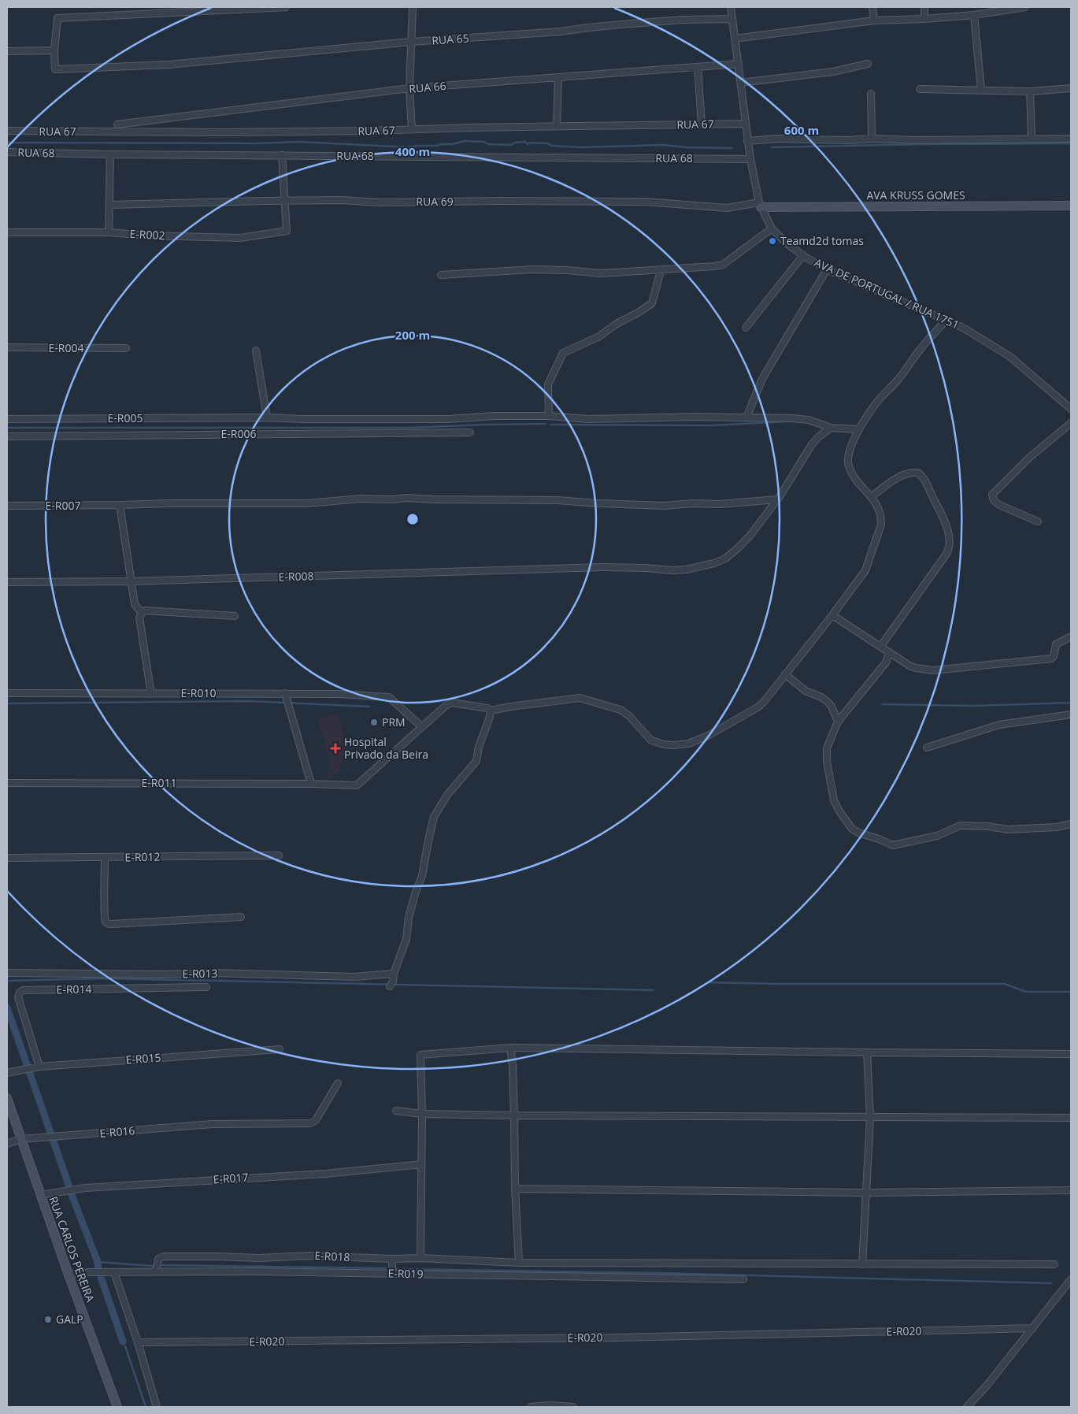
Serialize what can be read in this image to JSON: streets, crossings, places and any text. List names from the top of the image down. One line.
{"streets":{"street":["RUA 65","RUA 66","RUA 67","RUA 68","AVA KRUSS GOMES","RUA 69","E-R002","AVA DE PORTUGAL / RUA 1751","E-R004","E-R005","E-R006","E-R007","E-R008","E-R010","E-R011","E-R012","E-R013","E-R014","E-R015","E-R016","E-R017","RUA CARLOS PEREIRA","E-R018","E-R019","E-R020"]},"crossings":[["RUA 65","AVA DE PORTUGAL / RUA 1751"],["RUA 66","AVA DE PORTUGAL / RUA 1751"],["RUA 67","AVA DE PORTUGAL / RUA 1751"],["RUA 68","AVA DE PORTUGAL / RUA 1751"],["AVA KRUSS GOMES","RUA 69"],["AVA KRUSS GOMES","AVA DE PORTUGAL / RUA 1751"],["RUA 69","E-R002"],["RUA 69","AVA DE PORTUGAL / RUA 1751"],["E-R007","E-R008"],["E-R010","E-R011"],["E-R014","E-R015"],["E-R016","RUA CARLOS PEREIRA"],["E-R017","RUA CARLOS PEREIRA"],["RUA CARLOS PEREIRA","E-R019"],["E-R018","E-R019"]],"places":{"other":["Teamd2d tomas","PRM","GALP"],"health":["Hospital Privado da Beira"]},"rings":["600 m","400 m","200 m"]}
